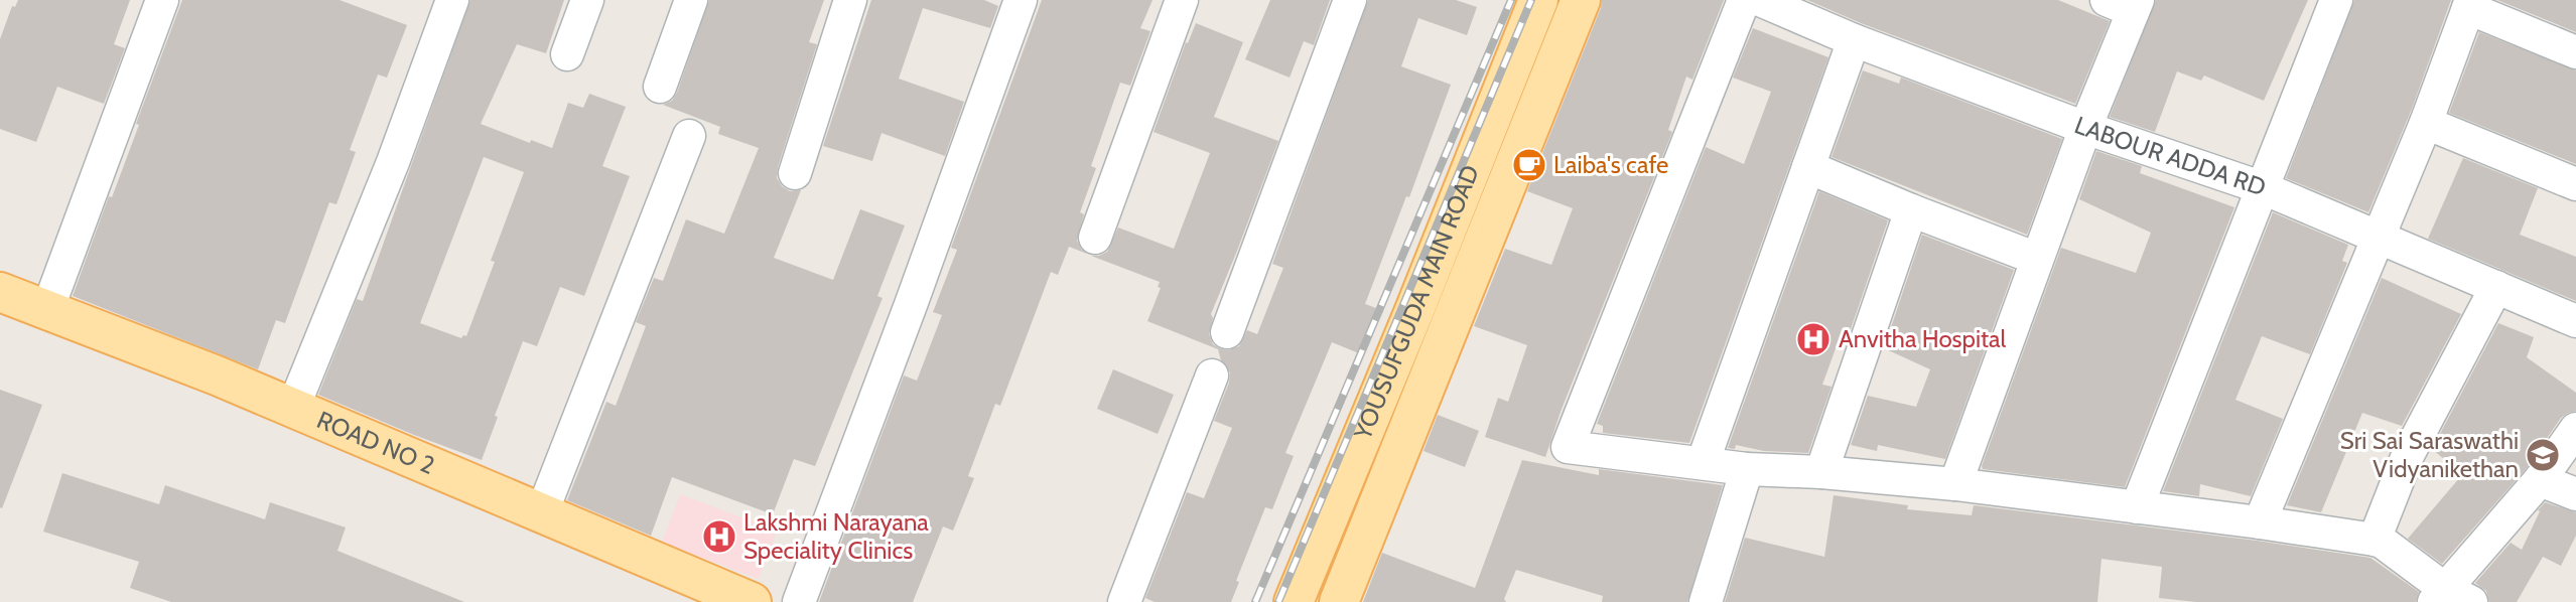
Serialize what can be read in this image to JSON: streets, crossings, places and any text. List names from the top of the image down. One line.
{"streets":{"main road":["YOUSUFGUDA MAIN ROAD","ROAD NO 2"],"street":["LABOUR ADDA RD"]},"places":{"cafe":["Laiba's cafe"],"hospital":["Anvitha Hospital","Lakshmi Narayana Speciality Clinics"],"school or university":["Sri Sai Saraswathi Vidyanikethan"]}}
